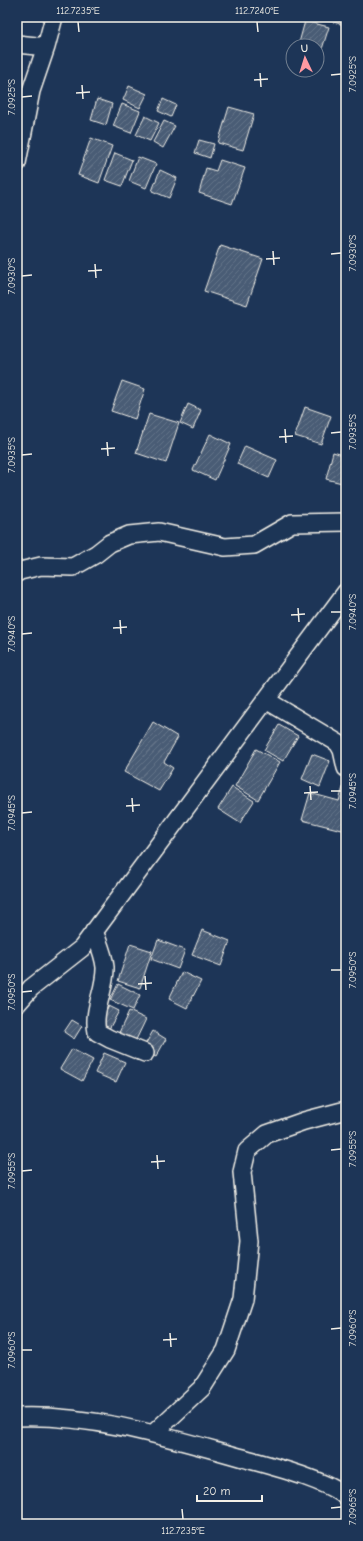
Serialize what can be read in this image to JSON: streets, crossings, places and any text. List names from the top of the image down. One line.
{"scale_bar":"20 m","north":"top","coordinates":["112.7235°E","112.7240°E","7.0925°S","7.0930°S","7.0935°S","7.0940°S","7.0945°S","7.0950°S","7.0955°S","7.0960°S","7.0965°S"]}
